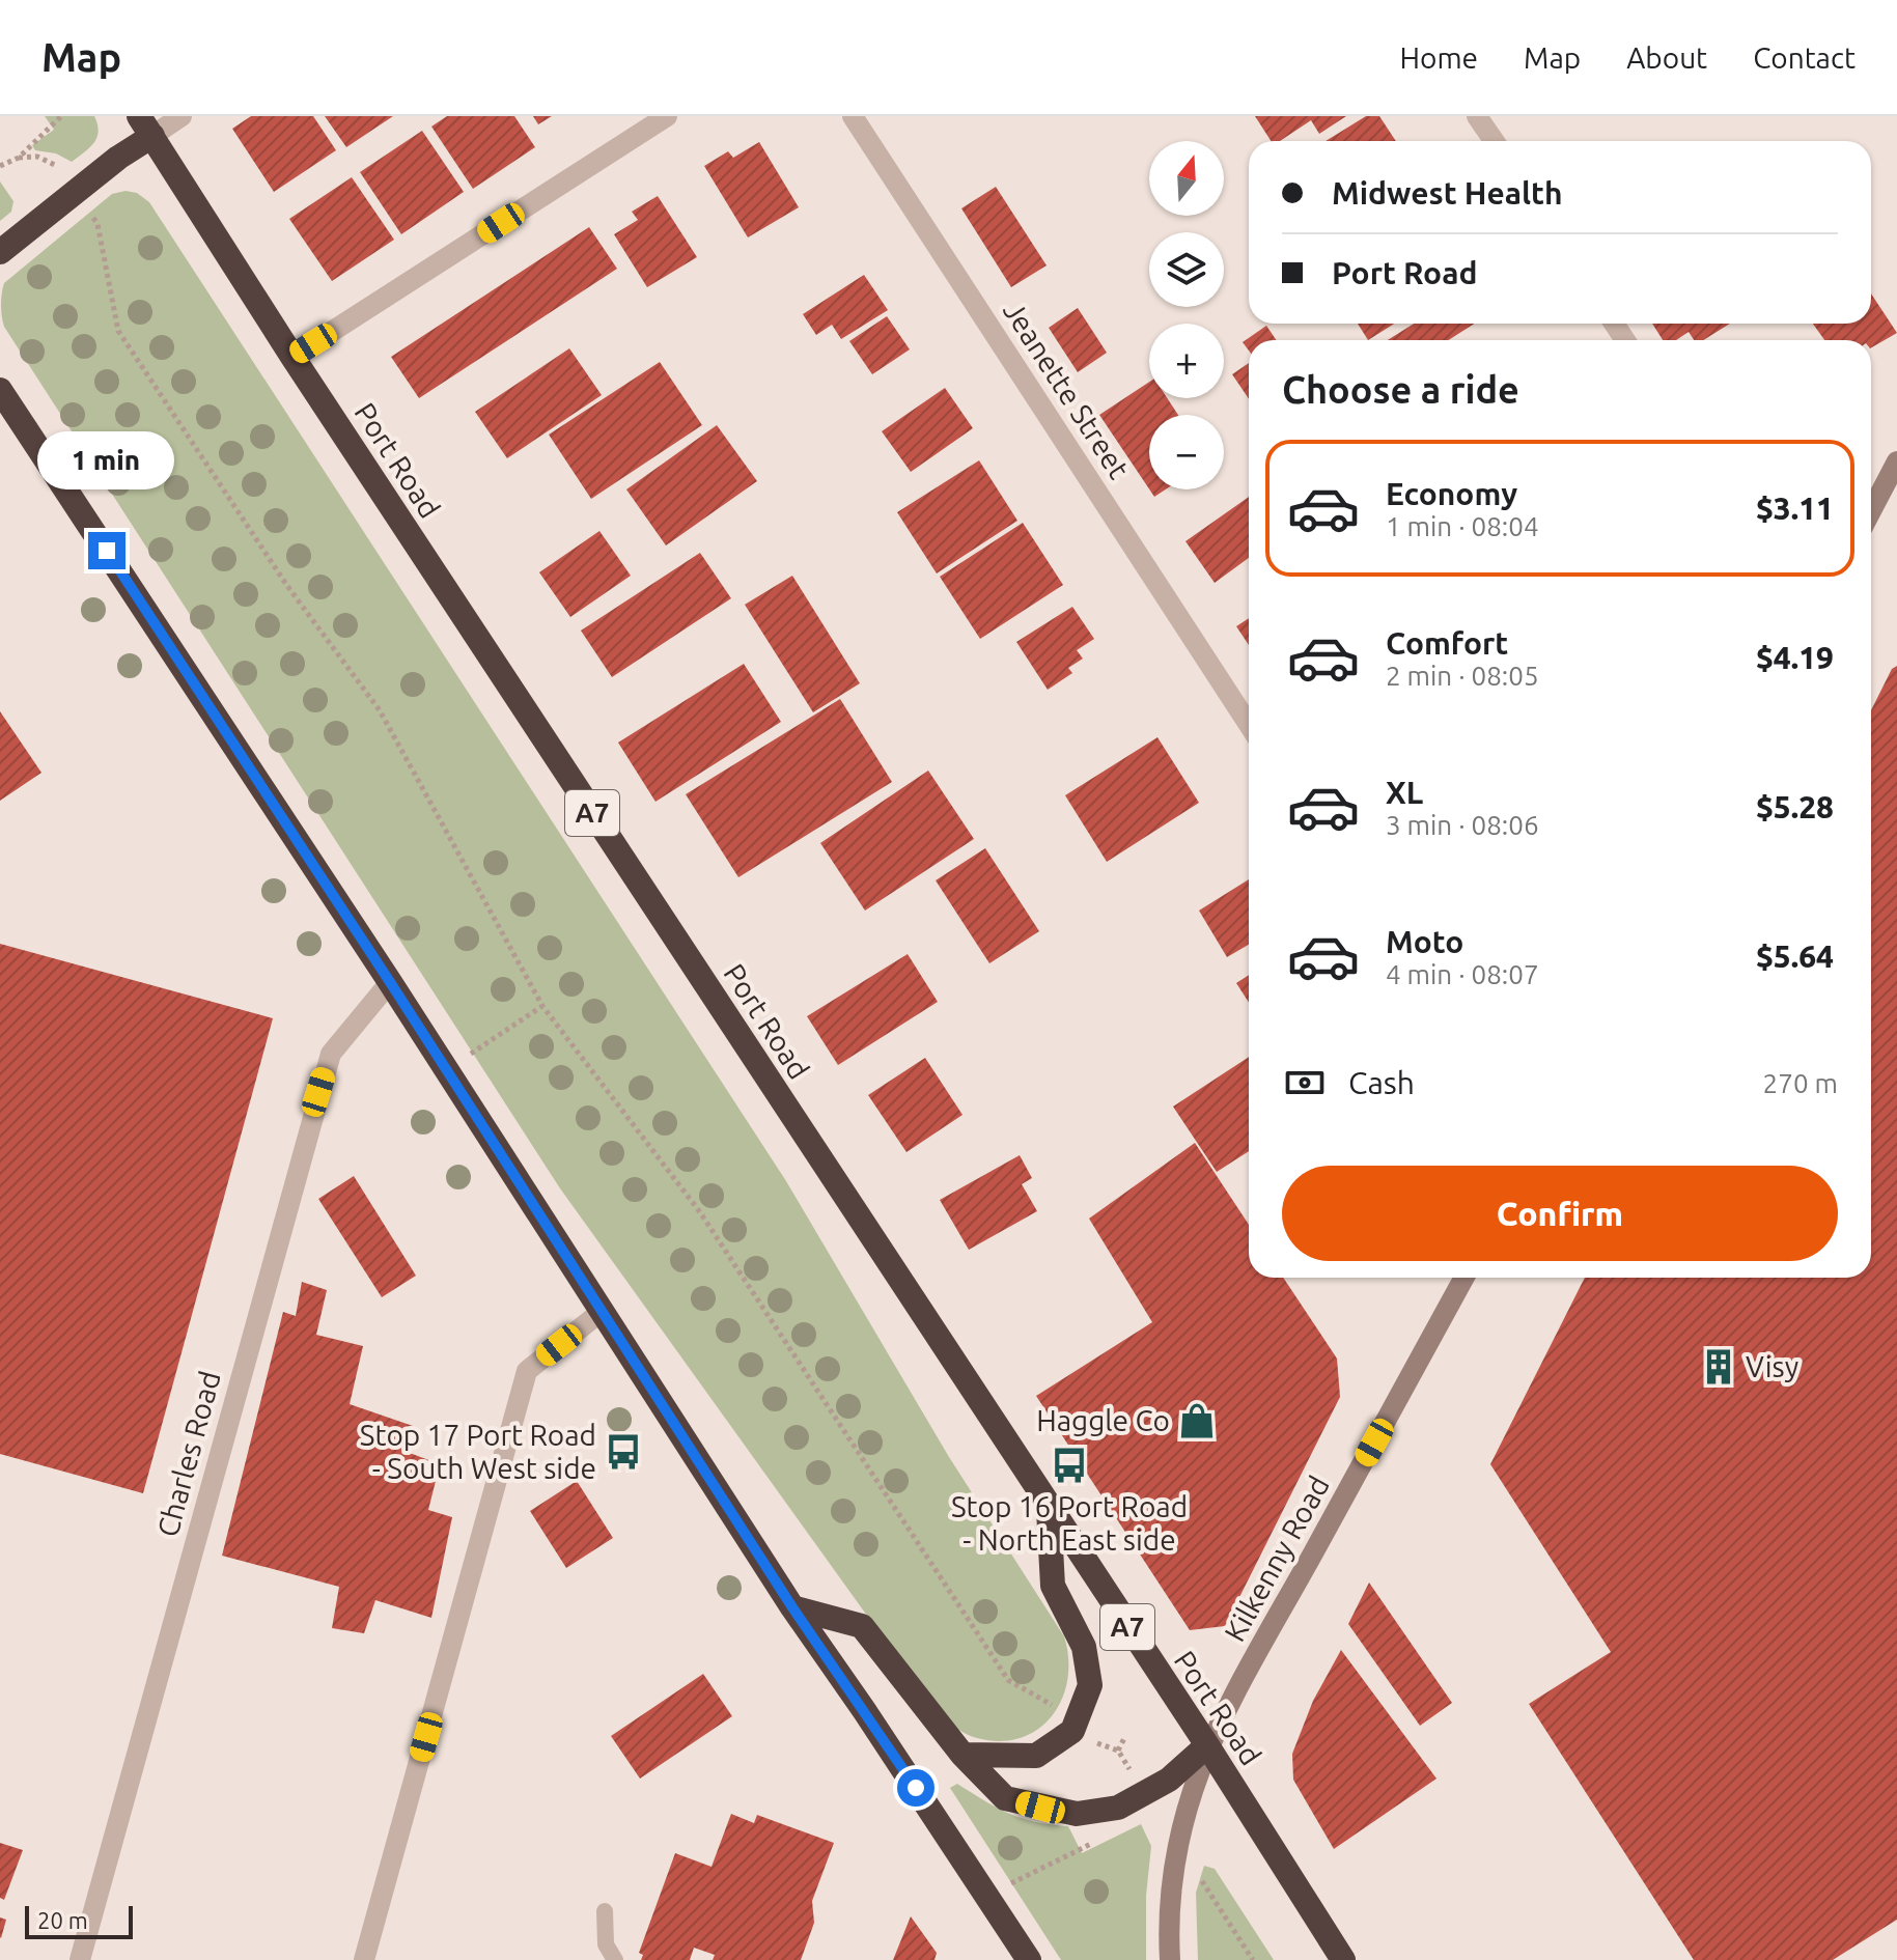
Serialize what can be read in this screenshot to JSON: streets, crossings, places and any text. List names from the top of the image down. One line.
{"streets":{"highway":["Port Road","A7"],"main road":["Kilkenny Road"],"street":["Jeanette Street","Charles Road"]},"crossings":[["Port Road","Kilkenny Road"]],"places":{"building":["Visy"],"shop":["Haggle Co"],"bus stop":["Stop 17 Port Road - South West side","Stop 16 Port Road - North East side"]},"scale_bar":"20 m","north":"top","page":{"header":"Map","nav":["Home","Map","About","Contact"],"map_buttons":["+","−"],"banner":["Midwest Health","Port Road"],"heading":"Choose a ride","bubble":"1 min","list":[{"name":"Economy","note":"1 min · 08:04","value":"$3.11"},{"name":"Comfort","note":"2 min · 08:05","value":"$4.19"},{"name":"XL","note":"3 min · 08:06","value":"$5.28"},{"name":"Moto","note":"4 min · 08:07","value":"$5.64"}],"pay":["Cash","270 m"],"buttons":"Confirm","scale":"20 m"}}
